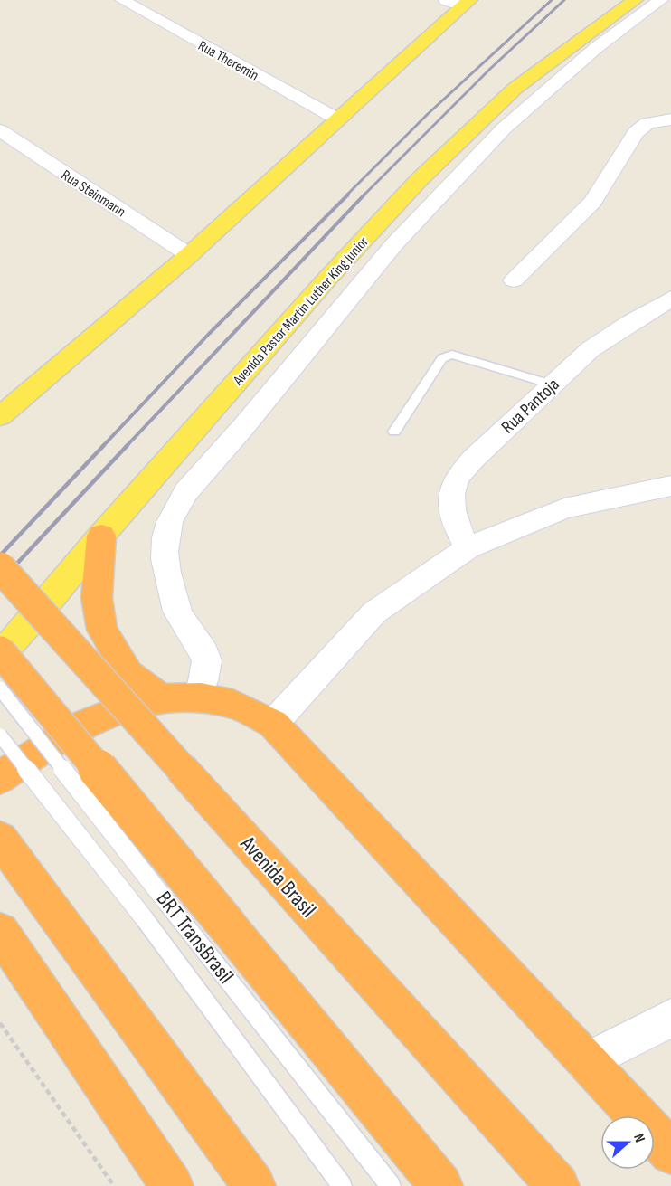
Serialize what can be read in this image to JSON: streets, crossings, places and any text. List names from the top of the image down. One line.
{"streets":{"highway":["Avenida Brasil"],"main road":["Avenida Pastor Martin Luther King Junior"],"street":["Rua Theremin","Rua Steinmann","Rua Pantoja"],"lane":["BRT TransBrasil"]},"north":"right"}
